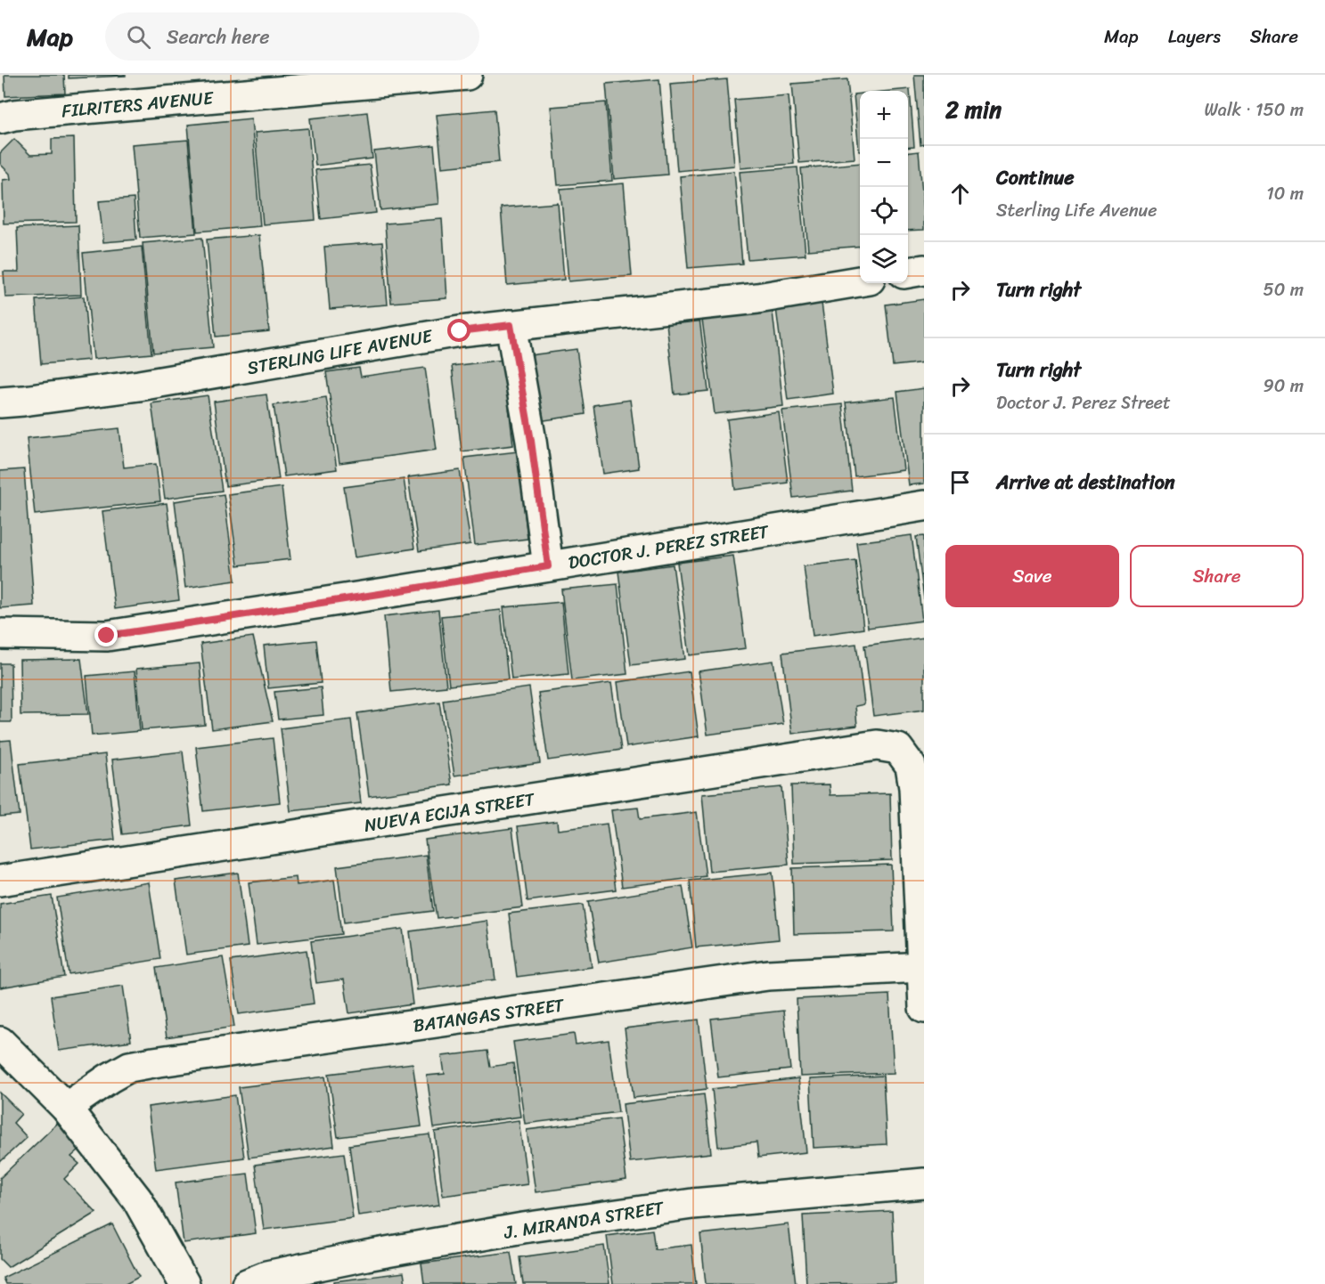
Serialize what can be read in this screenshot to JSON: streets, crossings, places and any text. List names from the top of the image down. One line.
{"streets":{"street":["FILRITERS AVENUE","STERLING LIFE AVENUE","DOCTOR J. PEREZ STREET","NUEVA ECIJA STREET","BATANGAS STREET","J. MIRANDA STREET"]},"crossings":[["NUEVA ECIJA STREET","BATANGAS STREET"]],"page":{"header":"Map","search":"Search here","nav":["Map","Layers","Share"],"heading":["2 min","Walk · 150 m"],"map_buttons":["+","−"],"list":[["Continue","Sterling Life Avenue","10 m"],["Turn right","50 m"],["Turn right","Doctor J. Perez Street","90 m"],"Arrive at destination"],"buttons":["Save","Share"]}}
